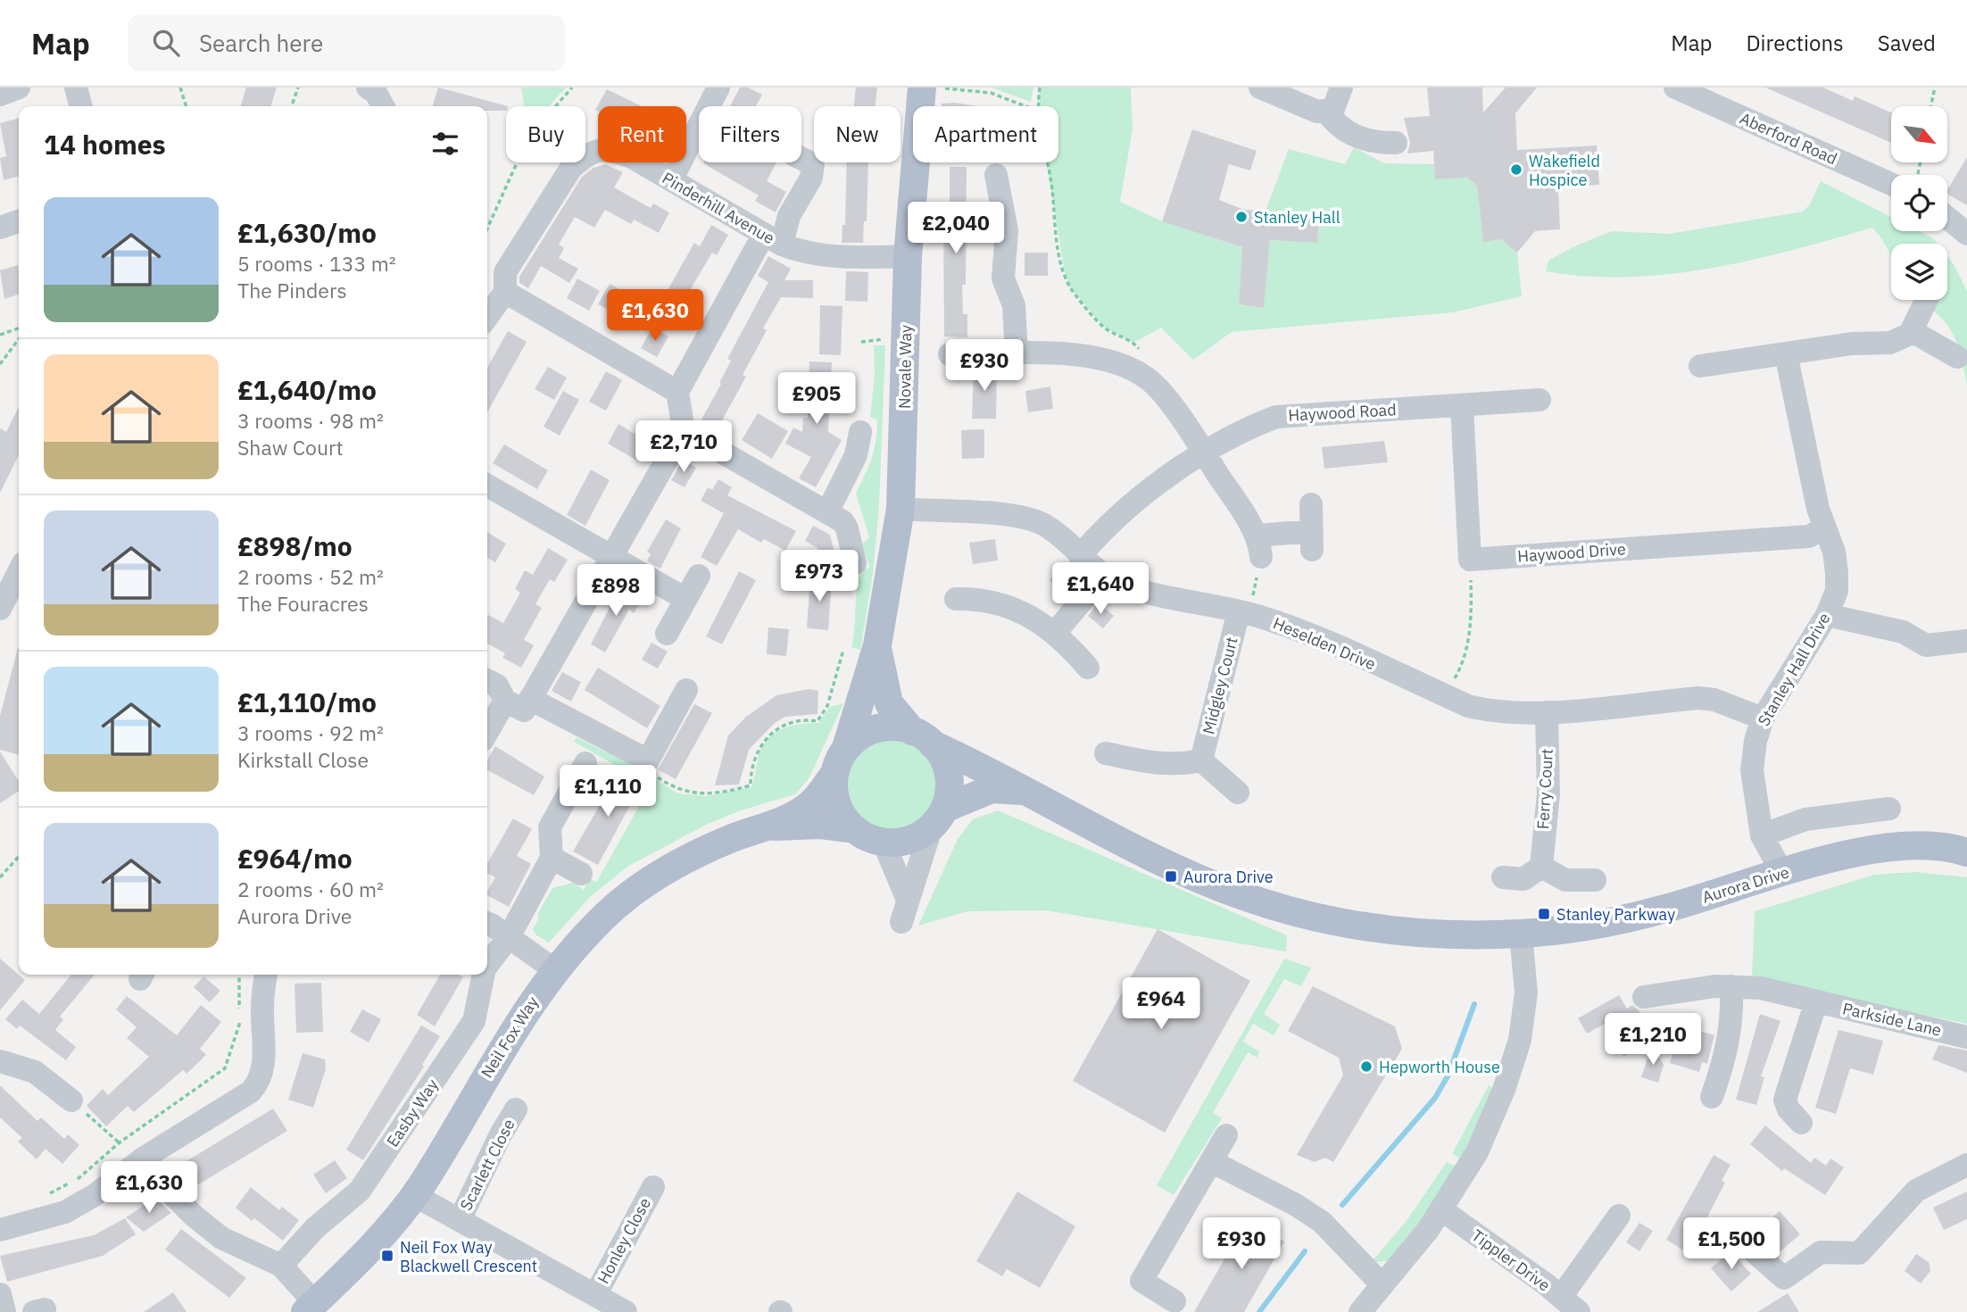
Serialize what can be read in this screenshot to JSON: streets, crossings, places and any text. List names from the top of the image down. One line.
{"streets":{"main road":["Novale Way","Aurora Drive","Neil Fox Way"],"street":["Aberford Road","Pinderhill Avenue","Haywood Road","Haywood Drive","Heselden Drive","Stanley Hall Drive","Midgley Court","Ferry Court","Parkside Lane","Easby Way","Scarlett Close","Honley Close","Tippler Drive"]},"crossings":[["Pinderhill Avenue","Novale Way"],["Novale Way","Heselden Drive"],["Novale Way","Aurora Drive"],["Novale Way","Neil Fox Way"],["Haywood Road","Heselden Drive"],["Haywood Drive","Stanley Hall Drive"],["Heselden Drive","Stanley Hall Drive"],["Heselden Drive","Midgley Court"],["Heselden Drive","Ferry Court"],["Stanley Hall Drive","Aurora Drive"],["Aurora Drive","Neil Fox Way"]],"places":{"other":["Wakefield Hospice","Stanley Hall","Hepworth House"],"transit":["Aurora Drive","Stanley Parkway","Neil Fox Way Blackwell Crescent"]},"north":"bottom right","page":{"header":"Map","search":"Search here","nav":["Map","Directions","Saved"],"chip":["Buy","Rent","Filters","New","Apartment"],"heading":"14 homes","list":[{"name":"£1,630/mo","note":"5 rooms · 133 m² · The Pinders"},{"name":"£1,640/mo","note":"3 rooms · 98 m² · Shaw Court"},{"name":"£898/mo","note":"2 rooms · 52 m² · The Fouracres"},{"name":"£1,110/mo","note":"3 rooms · 92 m² · Kirkstall Close"},{"name":"£964/mo","note":"2 rooms · 60 m² · Aurora Drive"}],"price":["£2,040","£1,630","£930","£905","£2,710","£973","£1,640","£898","£1,110","£964","£1,210","£1,630","£930","£1,500"]}}
